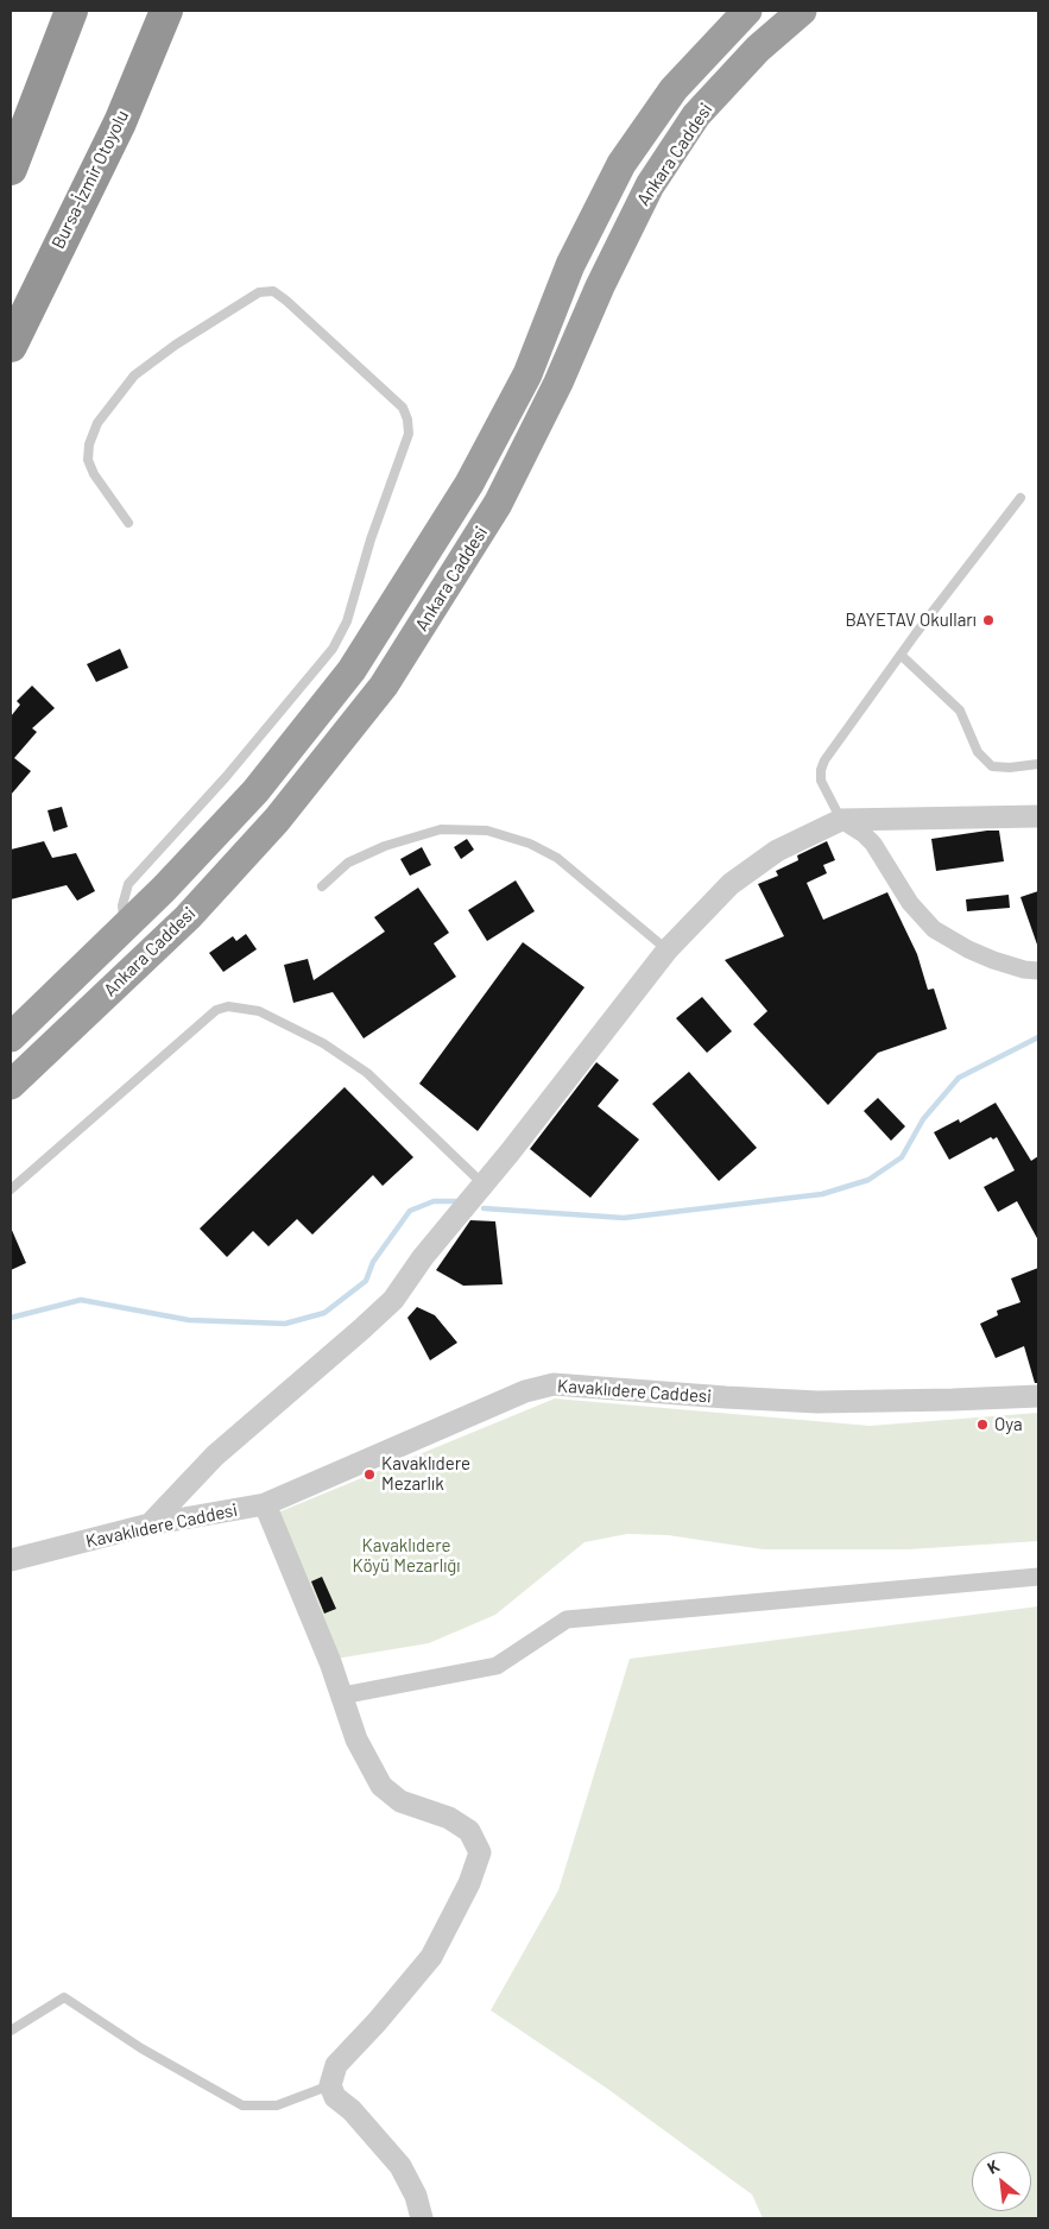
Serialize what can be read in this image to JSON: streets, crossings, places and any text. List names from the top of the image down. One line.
{"streets":{"highway":["Ankara Caddesi","Bursa-İzmir Otoyolu"],"street":["Kavaklıdere Caddesi"]},"parks":["Kavaklıdere Köyü Mezarlığı"],"places":["BAYETAV Okulları","Oya","Kavaklıdere Mezarlık"],"north":"top left"}
